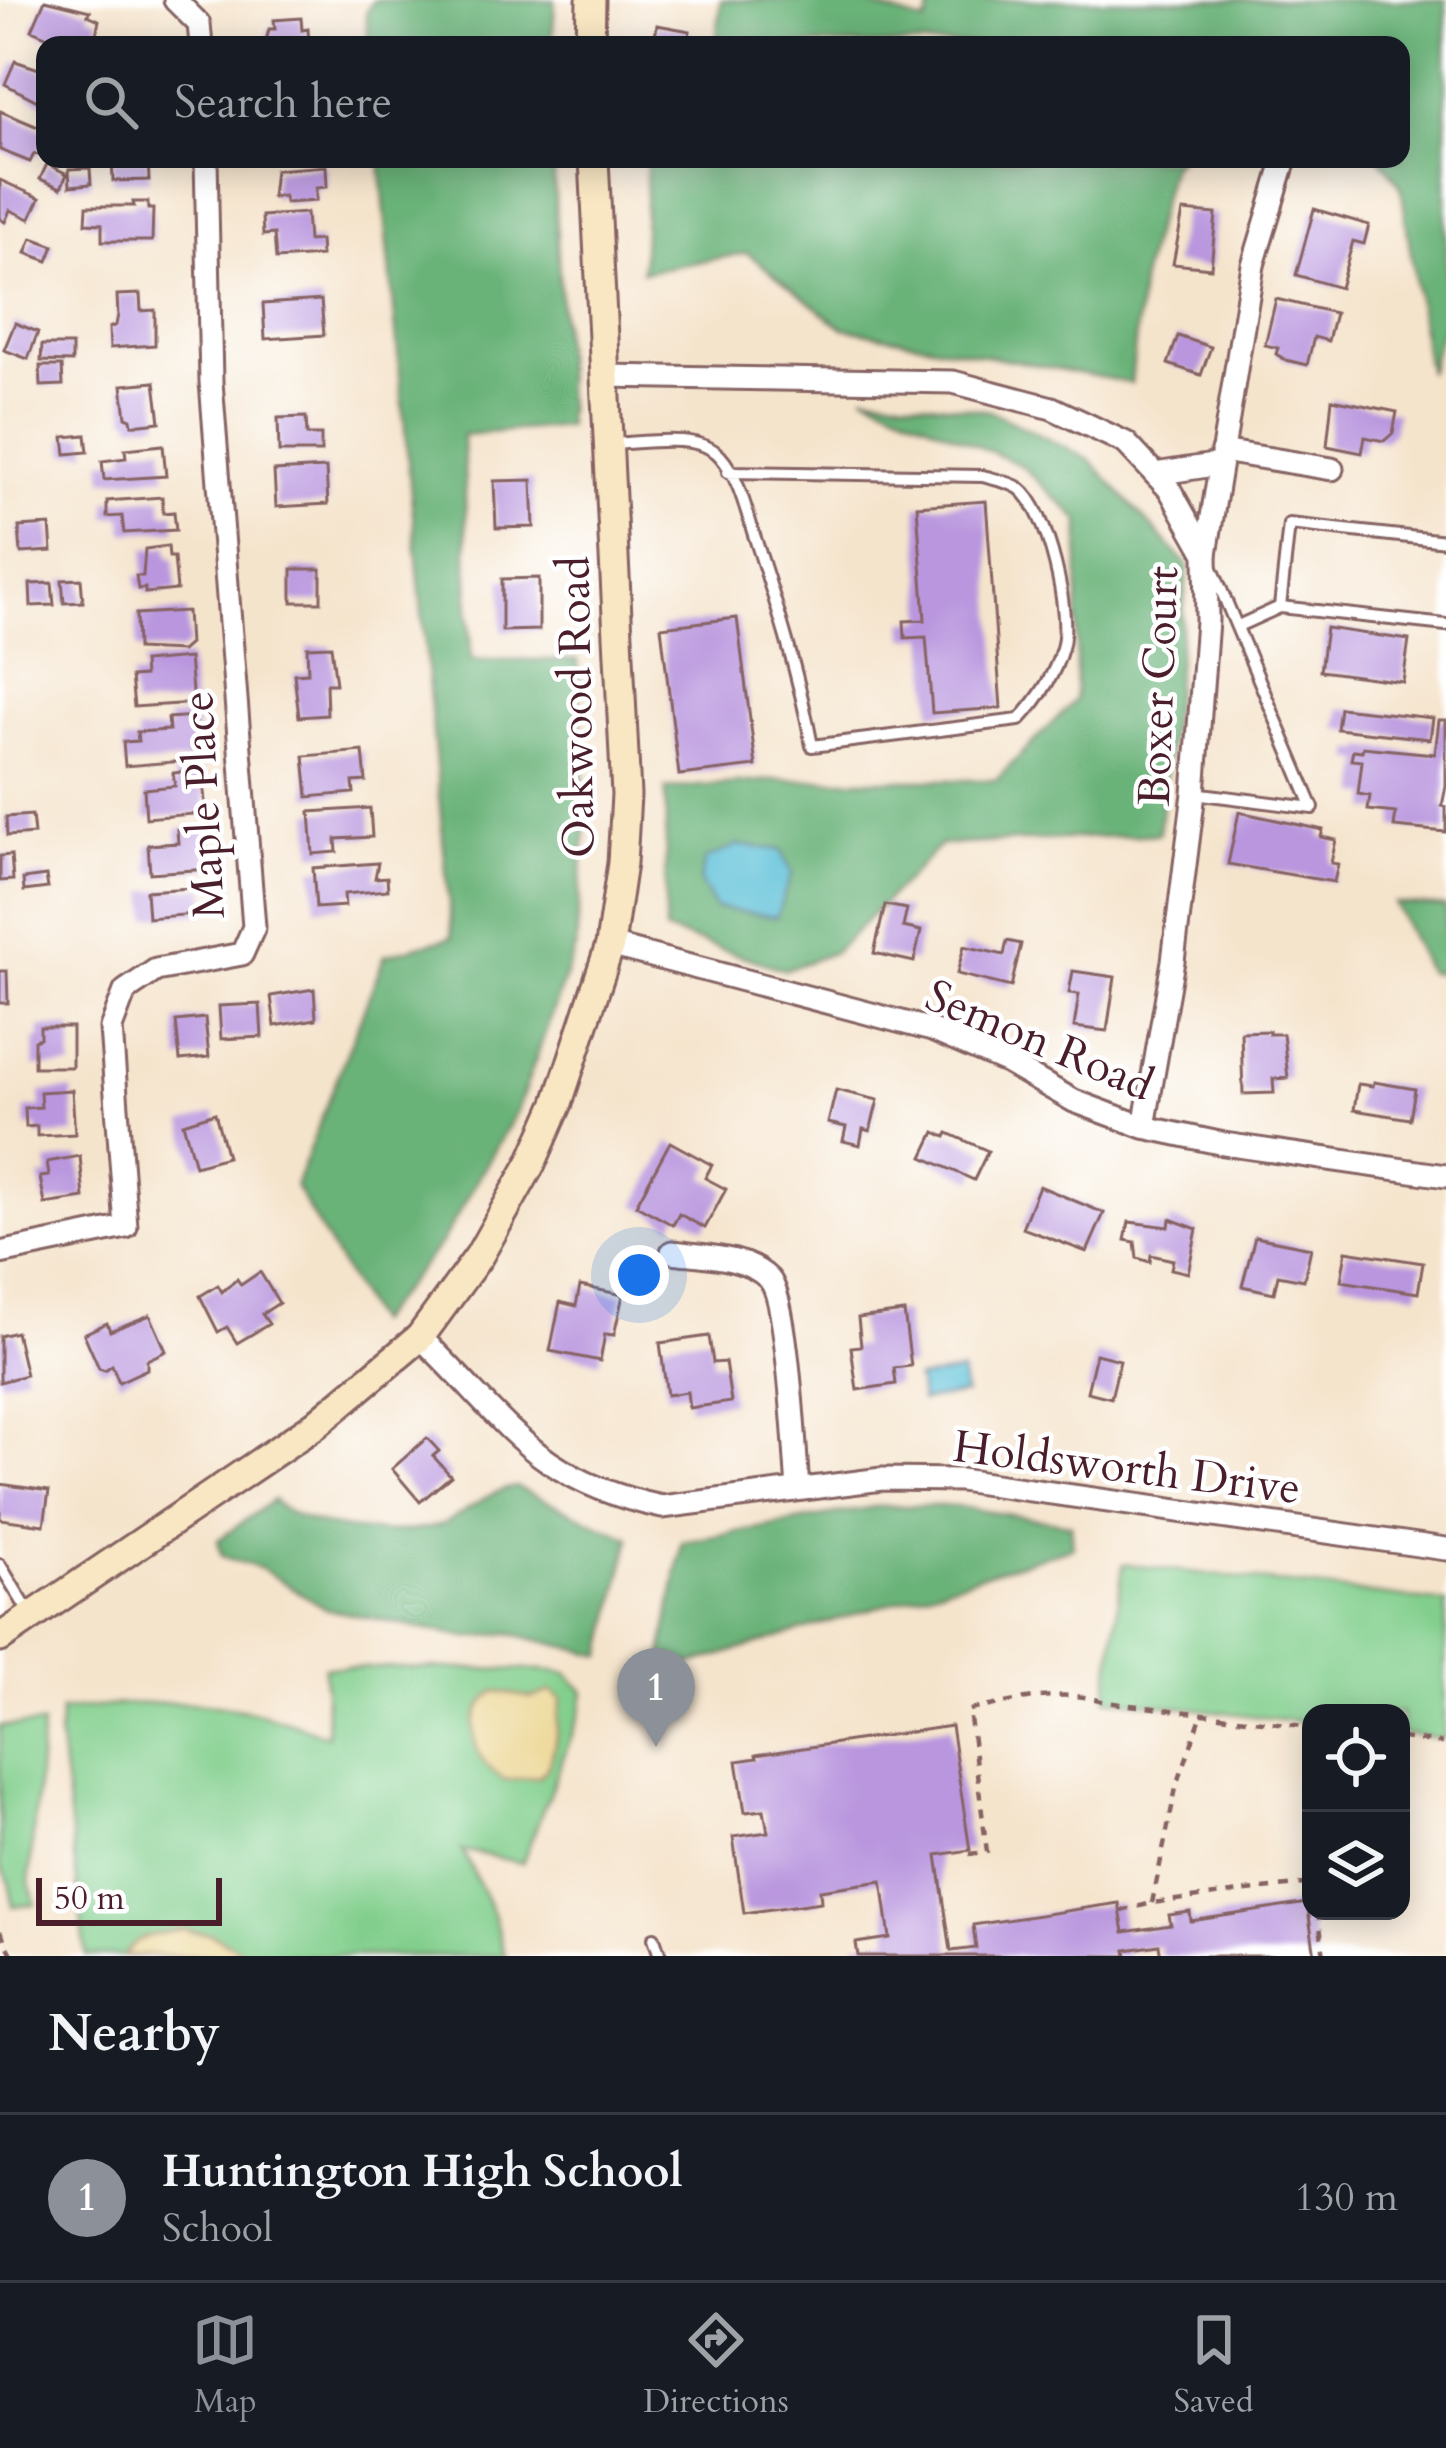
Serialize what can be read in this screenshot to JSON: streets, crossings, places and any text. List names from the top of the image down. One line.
{"streets":{"main road":["Oakwood Road"],"street":["Boxer Court","Maple Place","Semon Road","Holdsworth Drive"]},"crossings":[["Boxer Court","Oakwood Road"],["Boxer Court","Semon Road"],["Oakwood Road","Semon Road"],["Oakwood Road","Holdsworth Drive"]],"scale_bar":"50 m","page":{"search":"Search here","pins":"1","scale":"50 m","heading":"Nearby","list":[{"mark":"1","name":"Huntington High School","note":"School","value":"130 m"}],"nav":["Map","Directions","Saved"]}}
